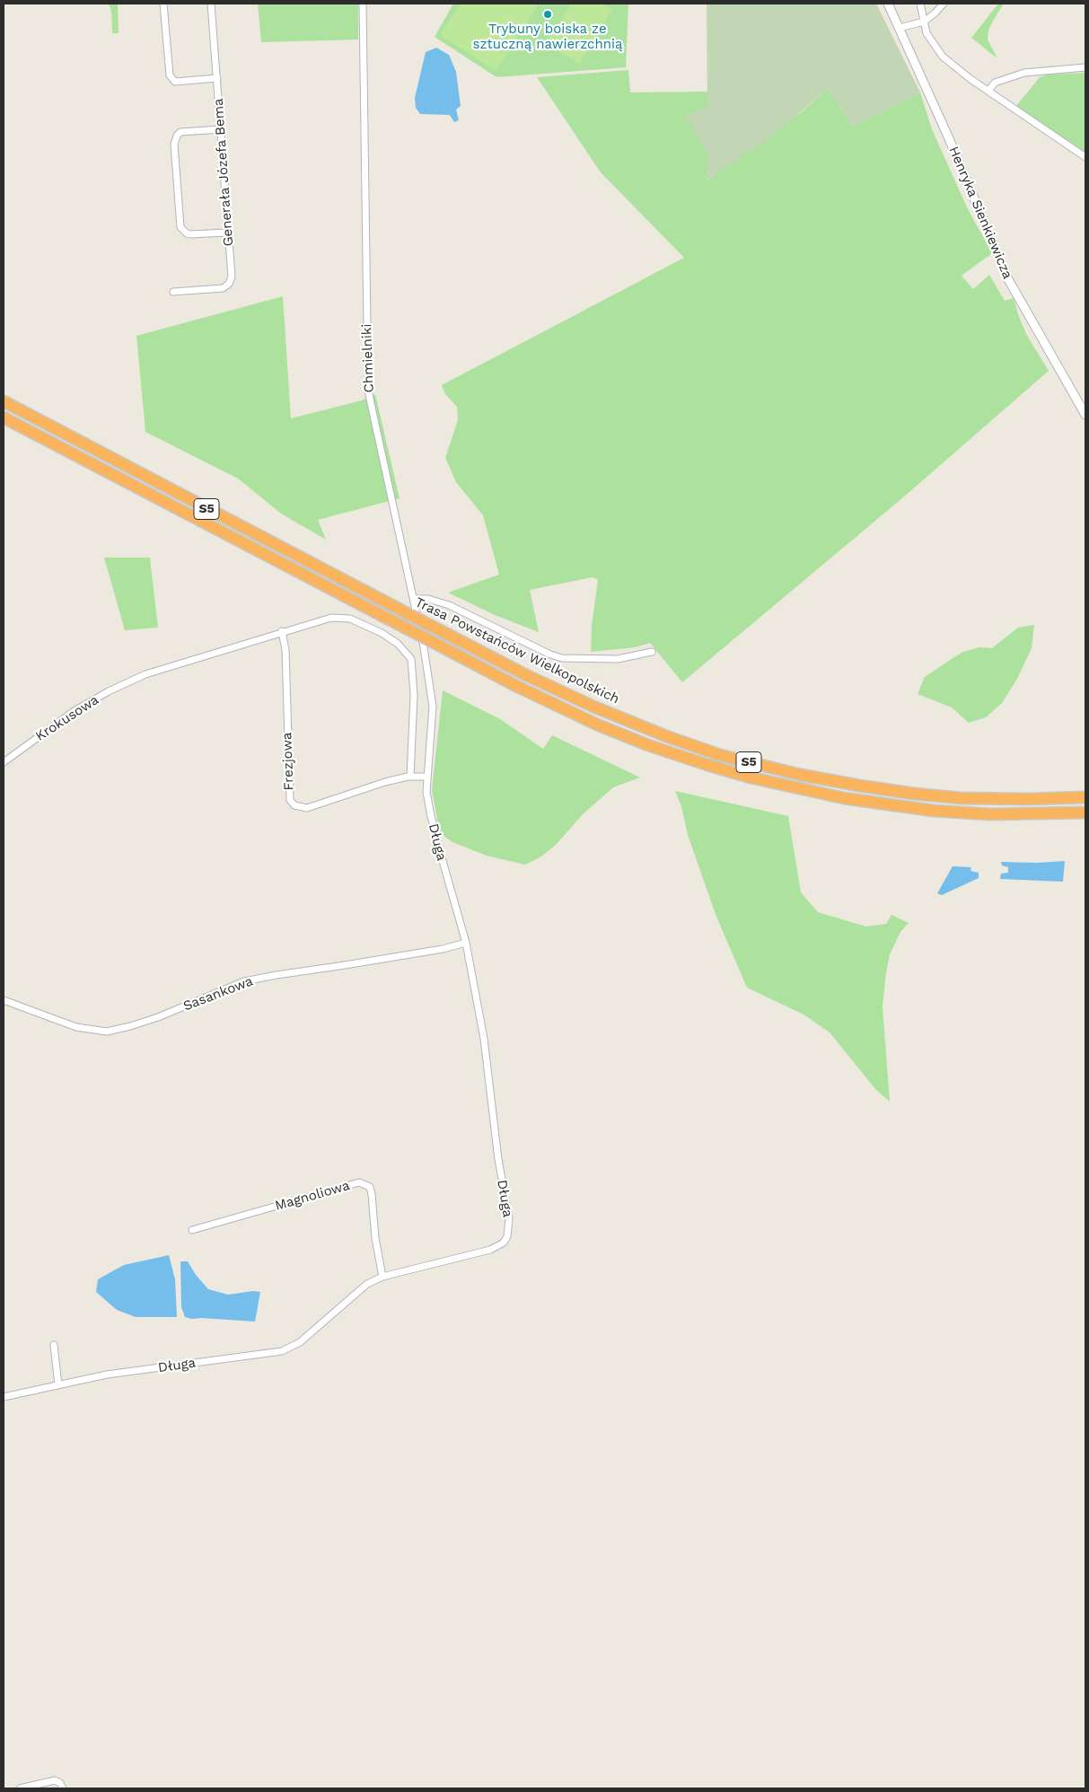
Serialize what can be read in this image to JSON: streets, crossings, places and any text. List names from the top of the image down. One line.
{"streets":{"highway":["S5","Trasa Powstańców Wielkopolskich"],"street":["Generała Józefa Bema","Henryka Sienkiewicza","Chmielniki","Krokusowa","Frezjowa","Długa","Sasankowa","Magnoliowa"]},"crossings":[["Chmielniki","Długa"],["Krokusowa","Frezjowa"],["Frezjowa","Długa"],["Długa","Sasankowa"],["Długa","Magnoliowa"]],"places":["Trybuny boiska ze sztuczną nawierzchnią"]}
